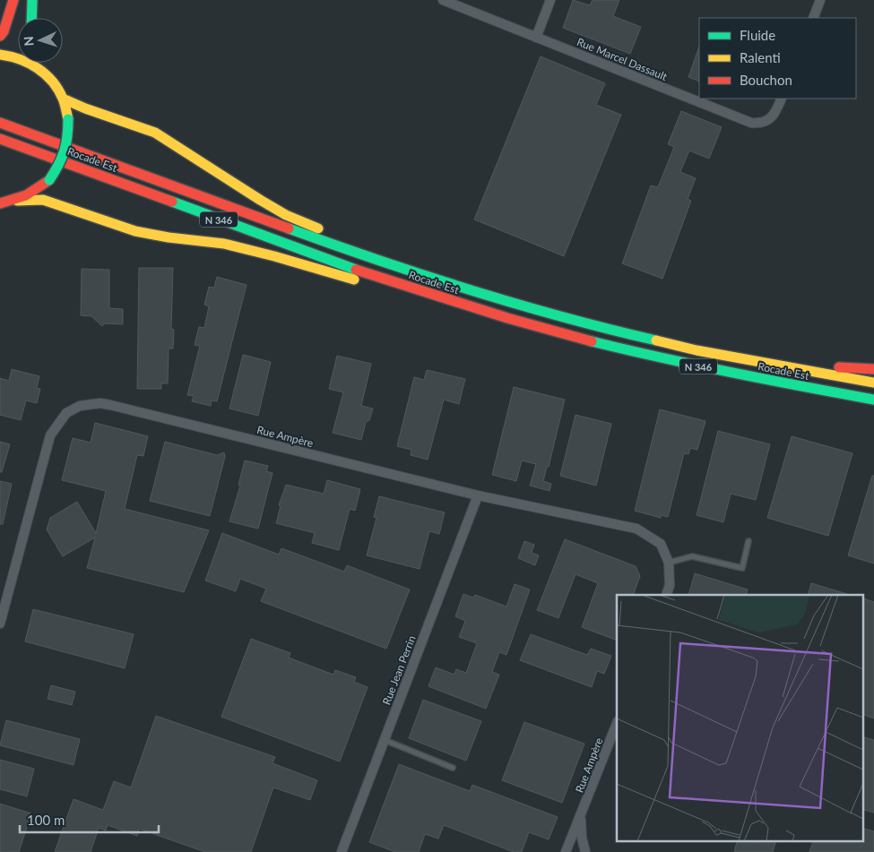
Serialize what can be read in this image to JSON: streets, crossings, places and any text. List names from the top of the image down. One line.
{"streets":{"main road":["Rocade Est","N 346"],"street":["Rue Marcel Dassault","Rue Ampère","Rue Jean Perrin"]},"crossings":[["Rue Ampère","Rue Jean Perrin"]],"legend":["Fluide","Ralenti","Bouchon"],"scale_bar":"100 m","north":"left"}
